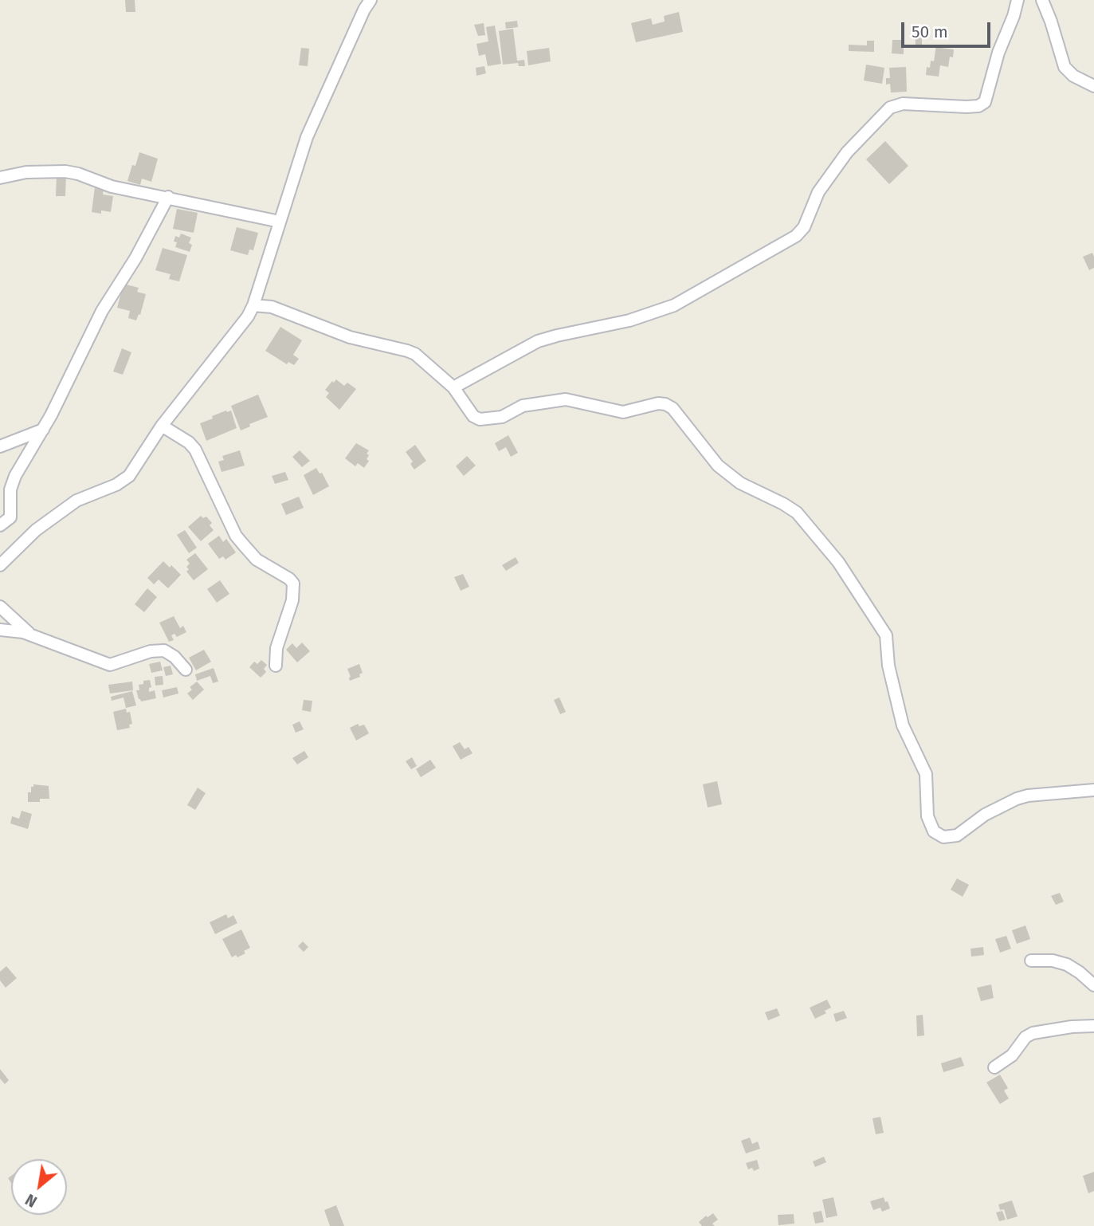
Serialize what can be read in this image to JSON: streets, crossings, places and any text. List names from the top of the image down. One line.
{"scale_bar":"50 m","north":"bottom left"}
